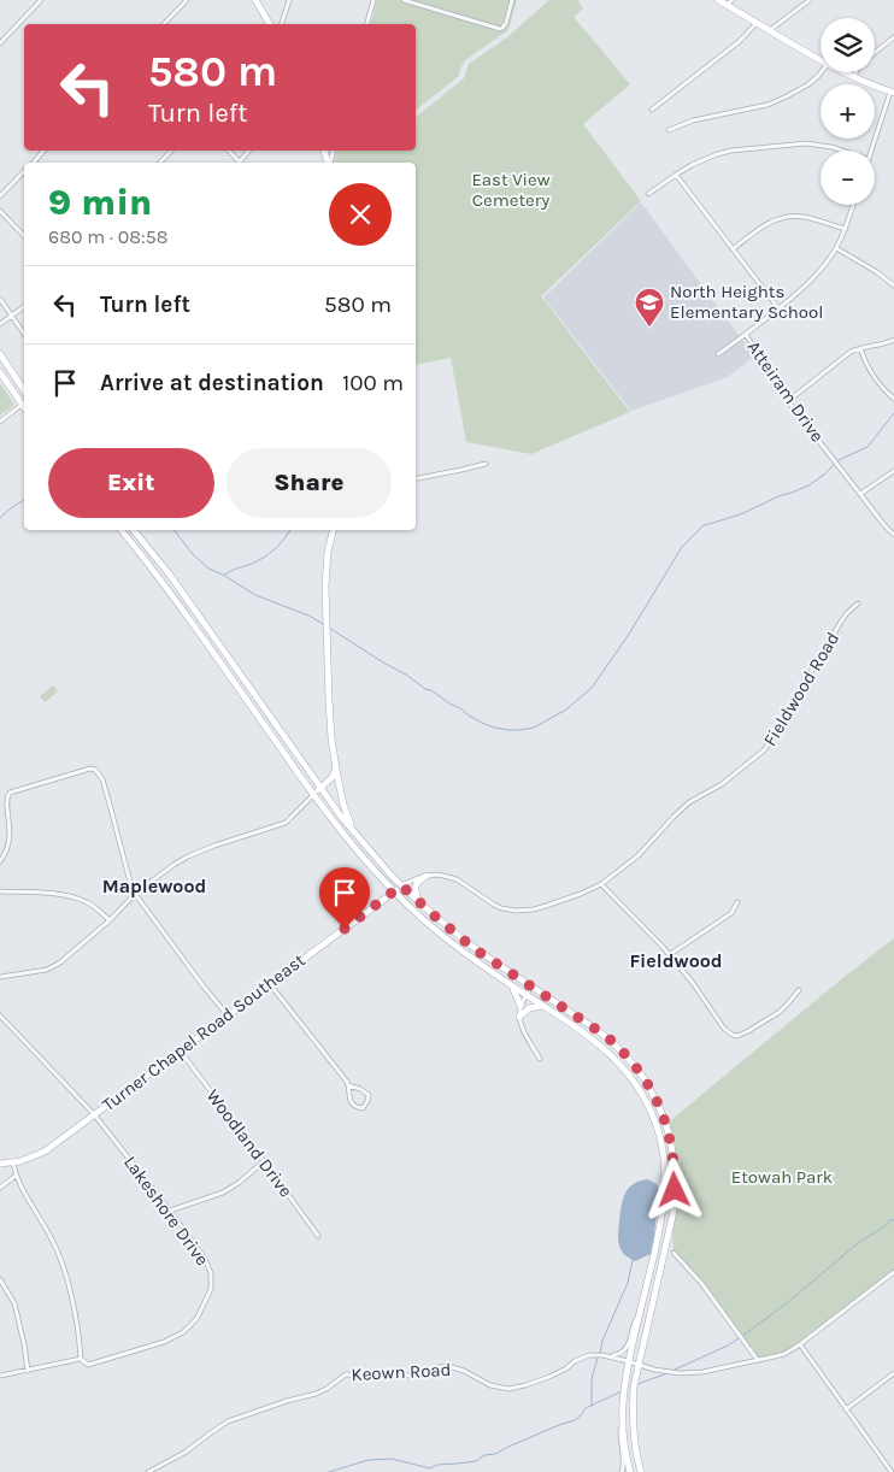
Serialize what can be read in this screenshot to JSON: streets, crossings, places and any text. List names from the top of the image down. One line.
{"streets":{"main road":["Turner Chapel Road Southeast"],"street":["Atteiram Drive","Fieldwood Road","Woodland Drive","Lakeshore Drive","Keown Road"]},"crossings":[["Fieldwood Road","Turner Chapel Road Southeast"],["Turner Chapel Road Southeast","Woodland Drive"],["Turner Chapel Road Southeast","Lakeshore Drive"]],"districts":["Maplewood","Fieldwood"],"parks":["East View Cemetery","Etowah Park"],"places":{"school or university":["North Heights Elementary School"]},"page":{"map_buttons":["+","−"],"turn":["580 m","Turn left"],"heading":["9 min","680 m · 08:58"],"list":[{"name":"Turn left","value":"580 m"},{"name":"Arrive at destination","value":"100 m"}],"buttons":["Exit","Share"]}}
